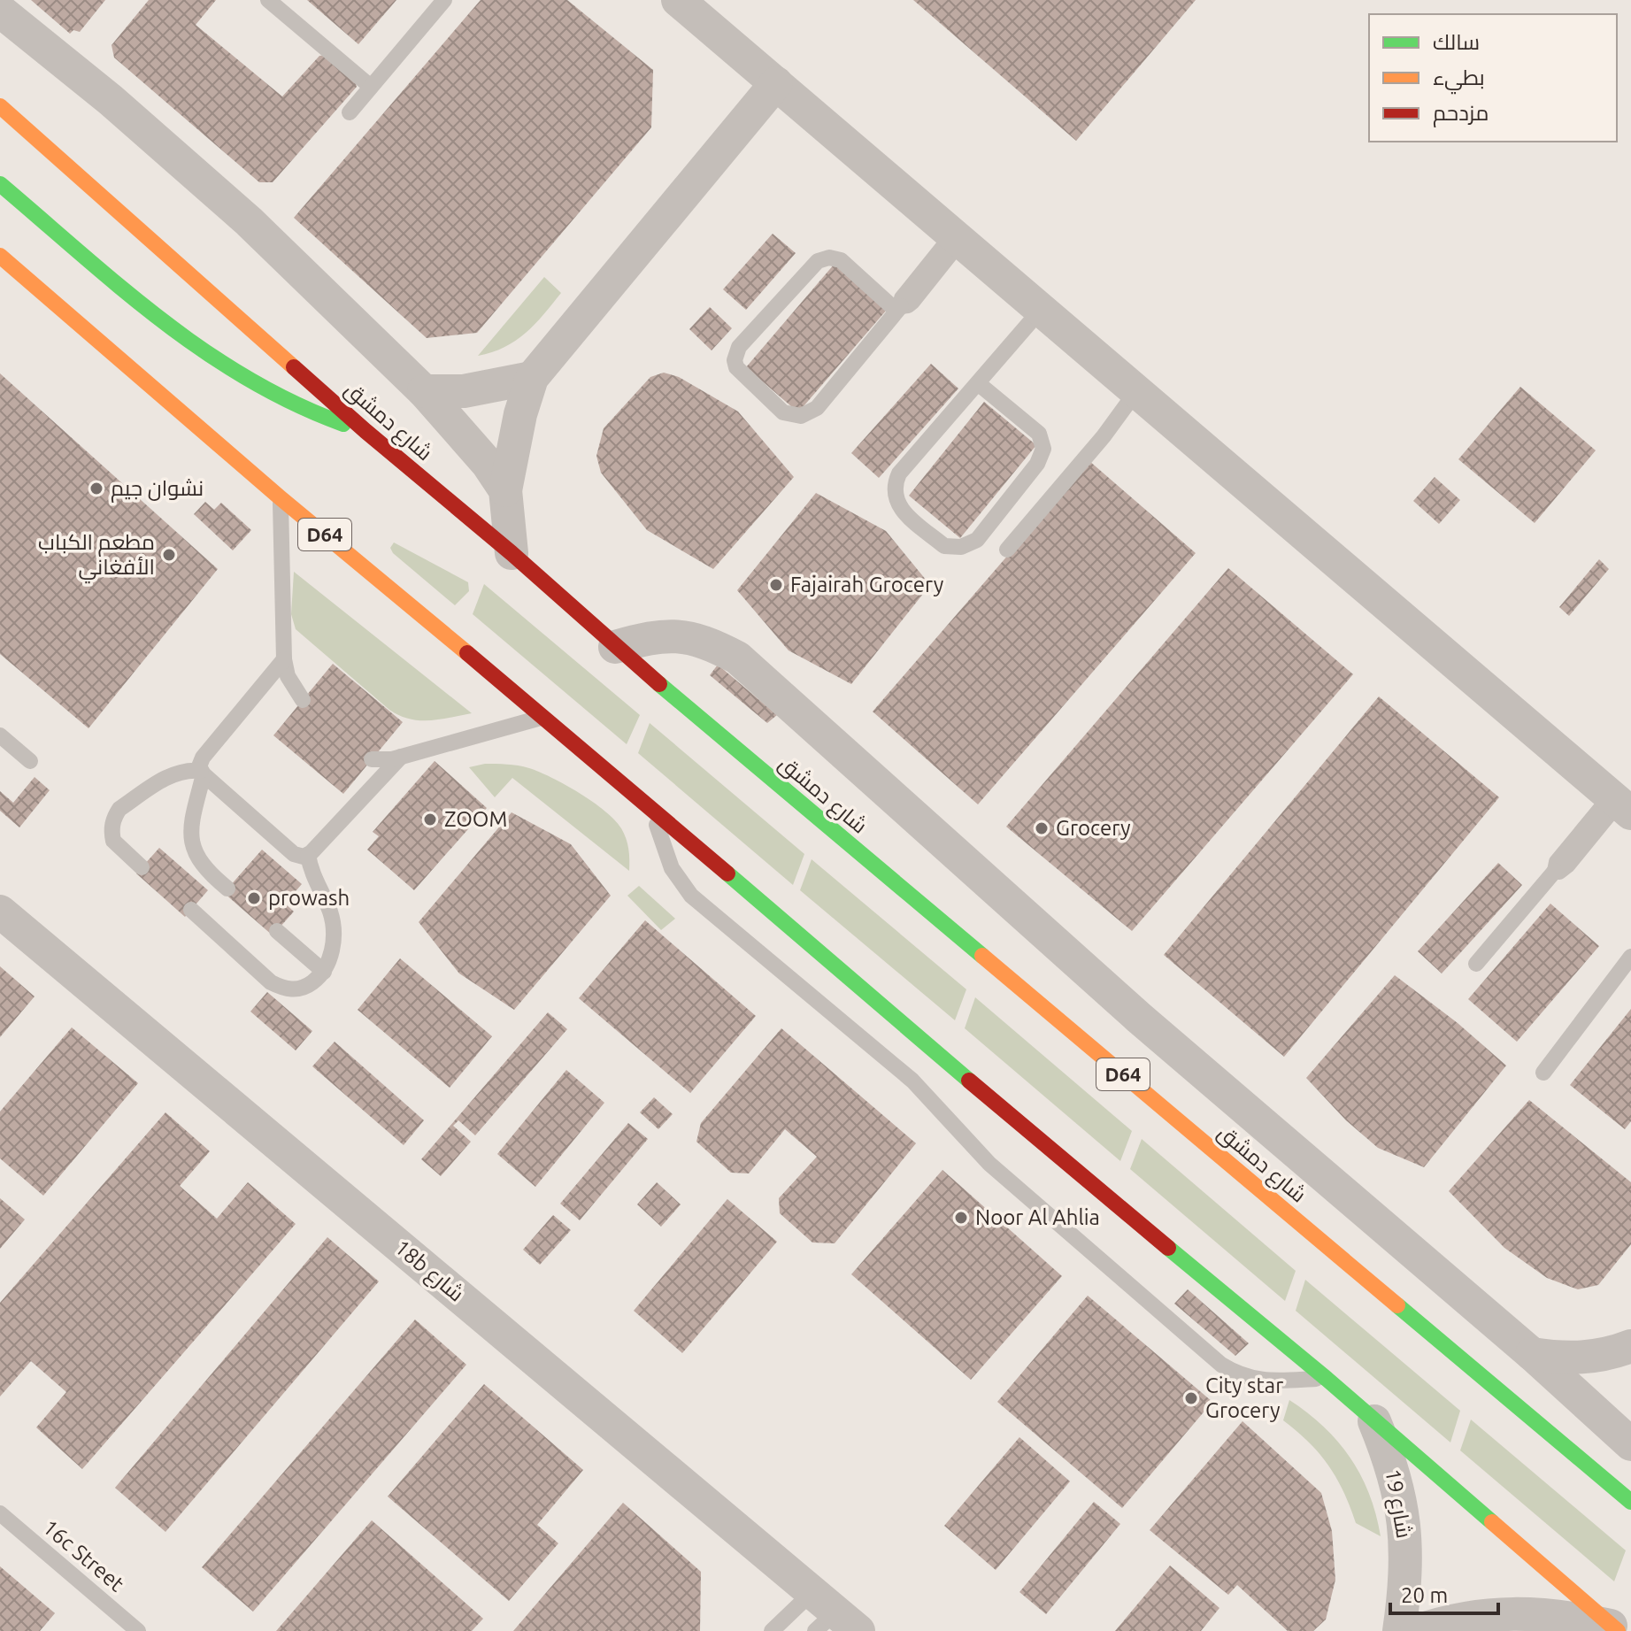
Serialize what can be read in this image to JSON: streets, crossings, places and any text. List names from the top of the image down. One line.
{"streets":{"main road":["شارع دمشق","D64"],"street":["18b شارع","شارع 19"],"lane":["16c Street"]},"crossings":[["D64","شارع 19"]],"places":["نشوان جيم","مطعم الكباب الأفغاني","Fajairah Grocery","ZOOM","Grocery","prowash","Noor Al Ahlia","City star Grocery"],"legend":["سالك","بطيء","مزدحم"],"scale_bar":"20 m"}
